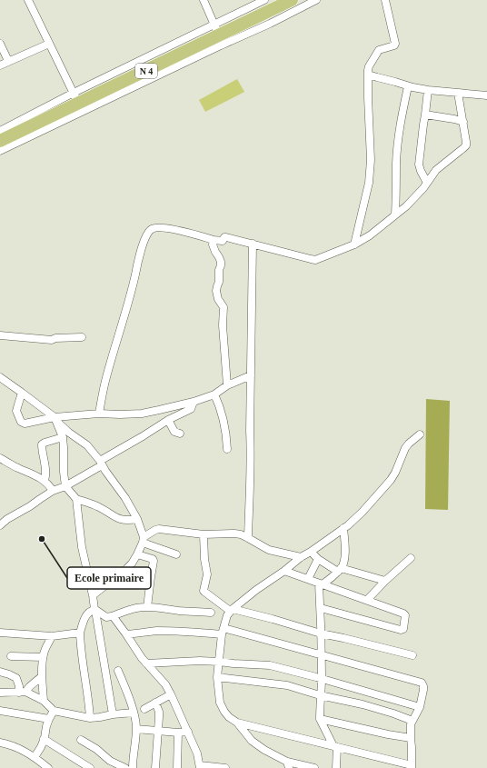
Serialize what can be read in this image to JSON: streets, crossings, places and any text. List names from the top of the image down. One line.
{"streets":{"highway":["N 4"]},"places":["Ecole primaire"]}
